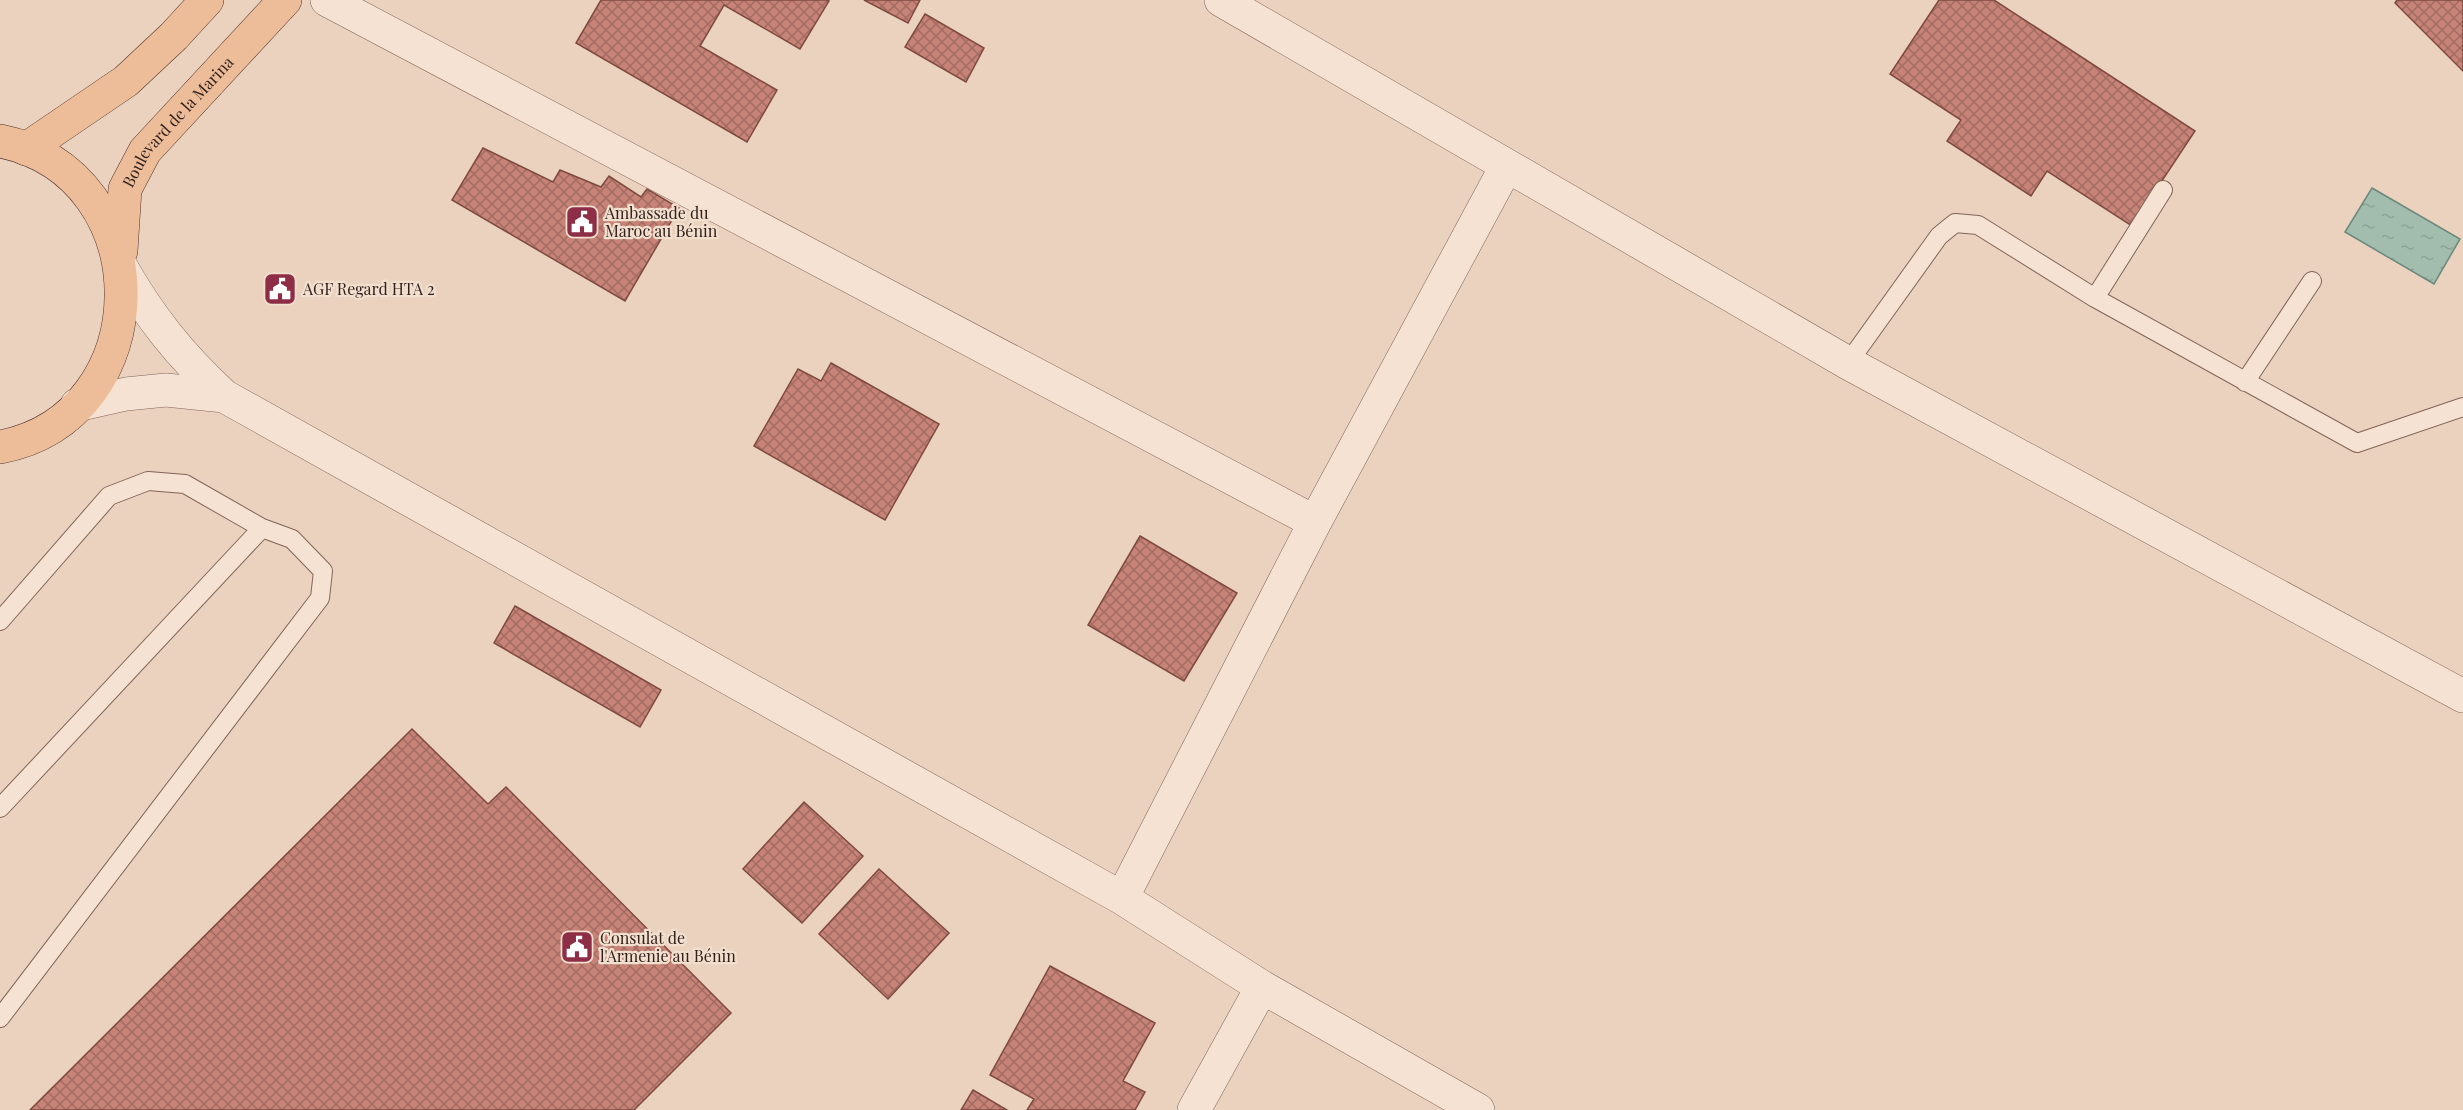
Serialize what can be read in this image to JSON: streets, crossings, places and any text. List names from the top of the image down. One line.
{"streets":{"main road":["Boulevard de la Marina"]},"places":{"public building":["Ambassade du Maroc au Bénin","AGF Regard HTA 2","Consulat de l'Armenie au Bénin"]}}
